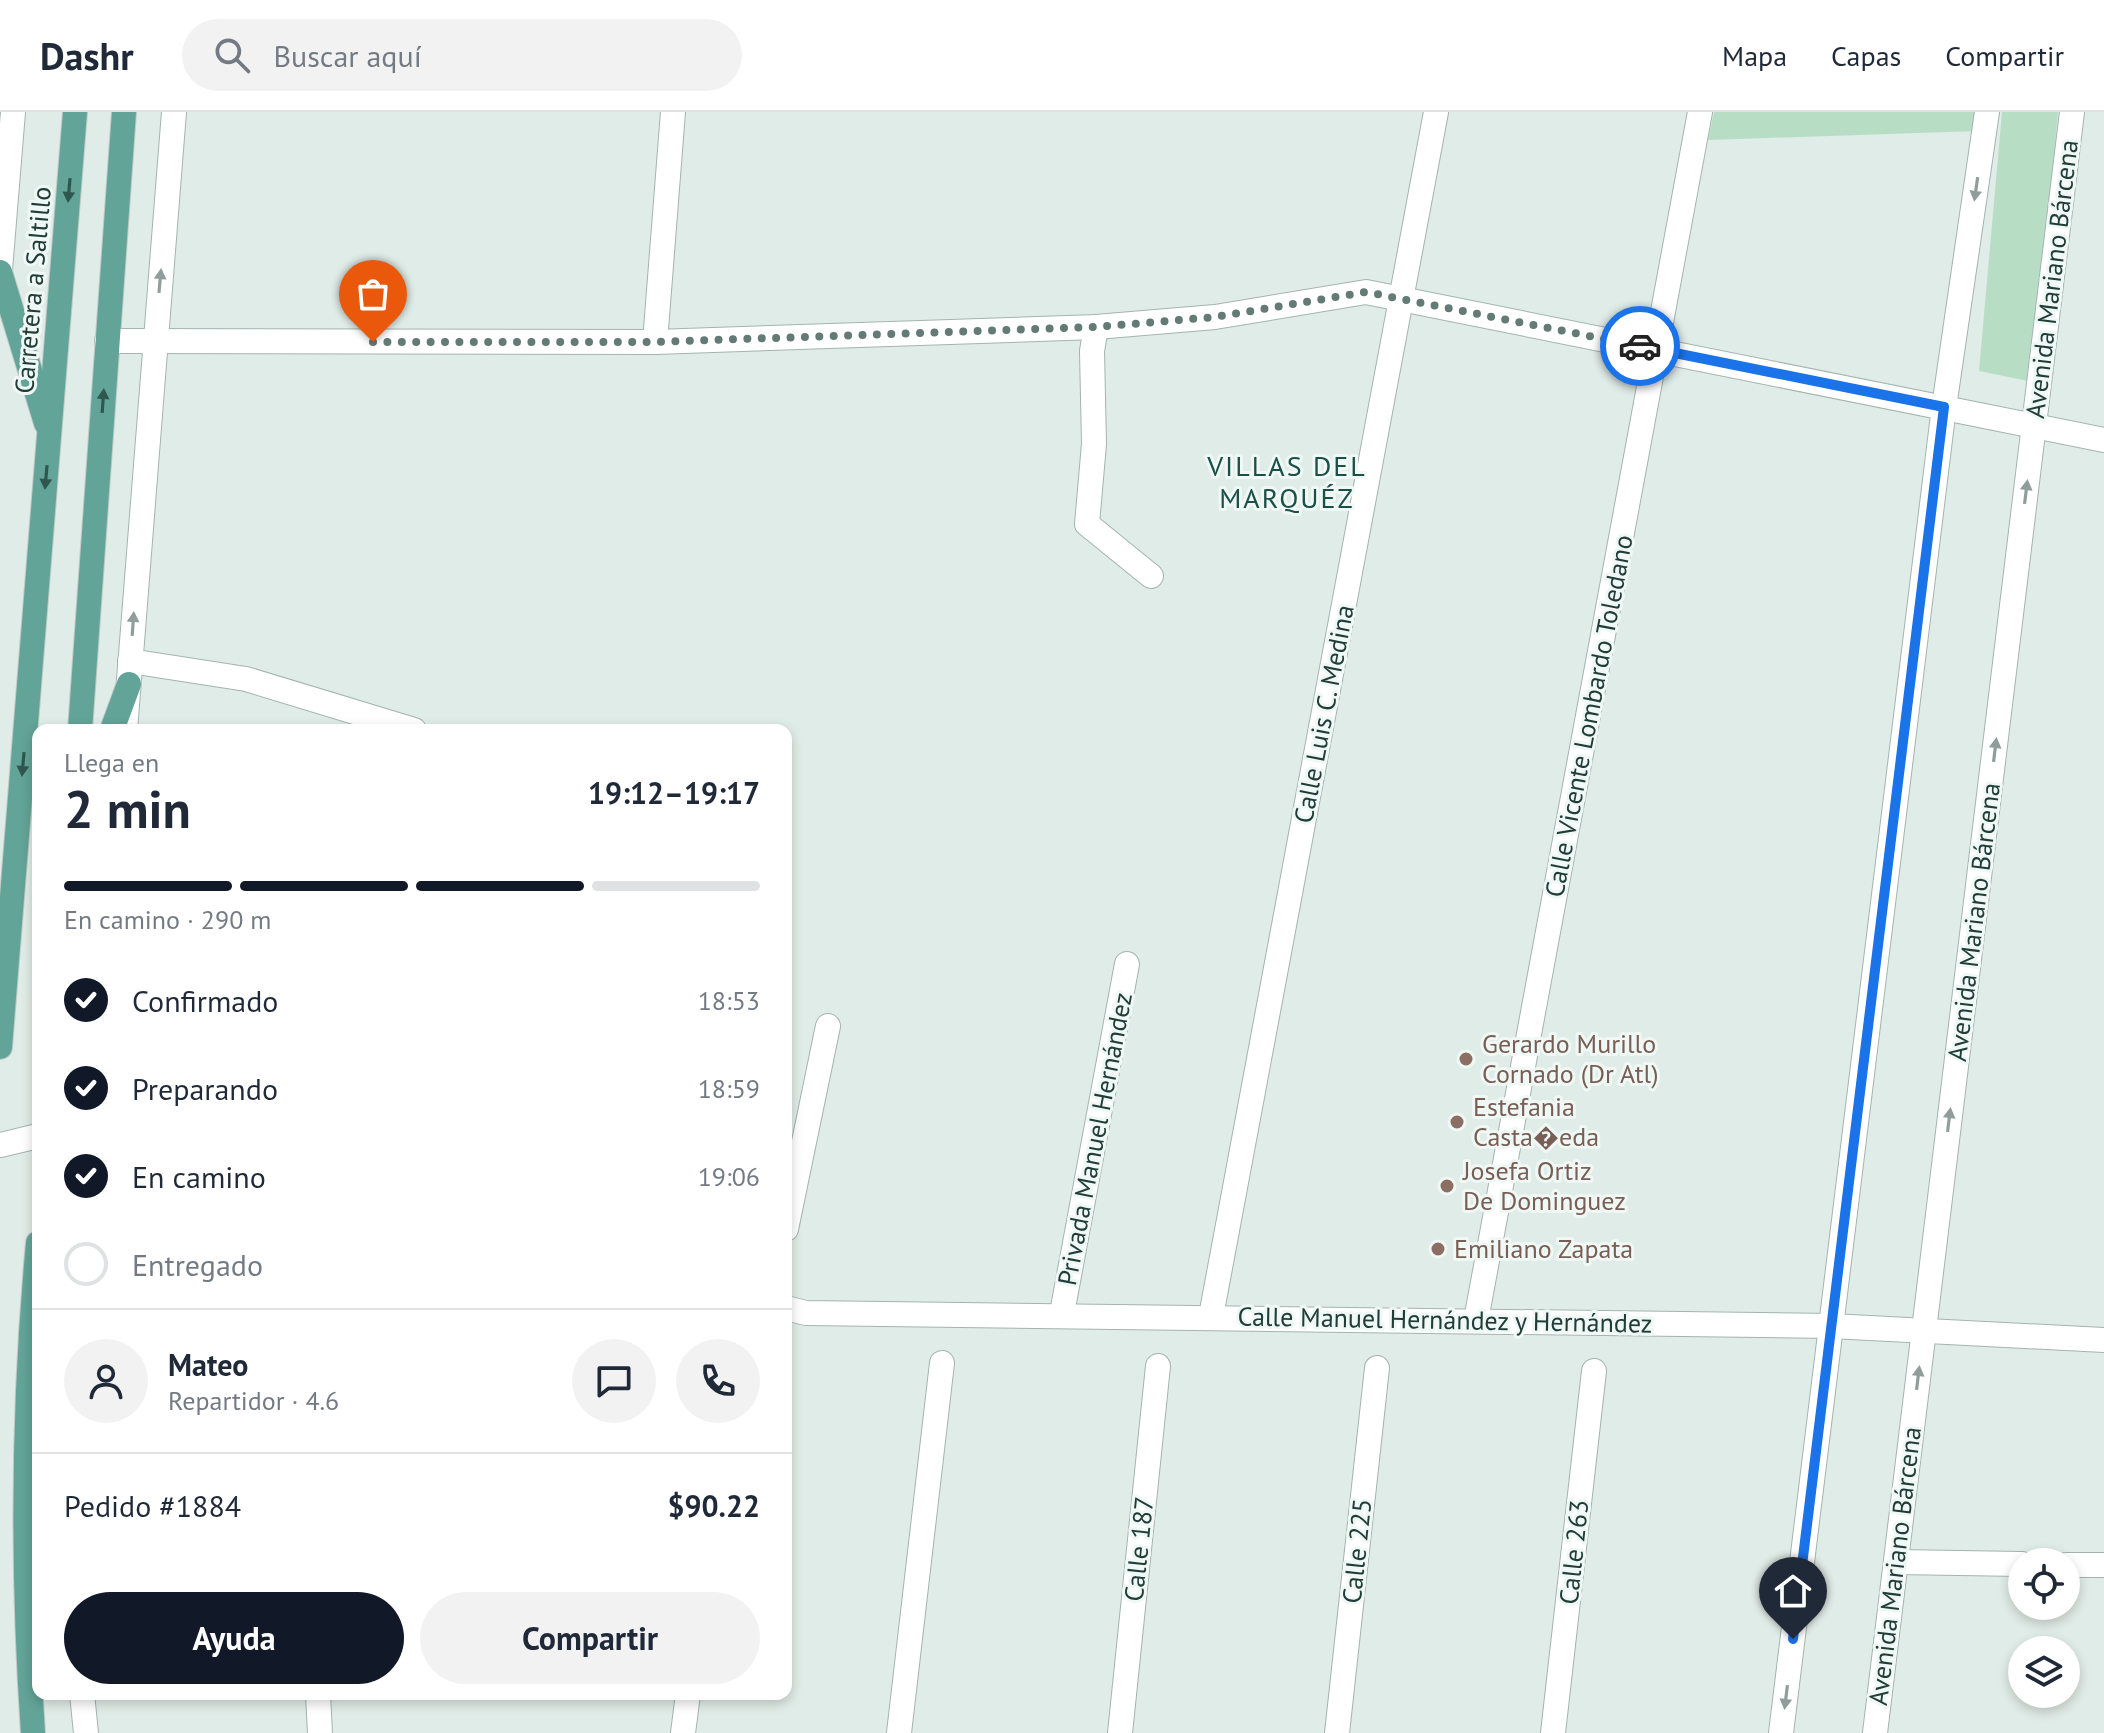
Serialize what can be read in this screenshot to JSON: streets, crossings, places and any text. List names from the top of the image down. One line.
{"streets":{"main road":["Carretera a Saltillo"],"street":["Avenida Mariano Bárcena","Calle Luis C. Medina","Calle Vicente Lombardo Toledano","Privada Manuel Hernández","Calle Manuel Hernández y Hernández","Calle 187","Calle 225","Calle 263"]},"crossings":[["Avenida Mariano Bárcena","Calle Manuel Hernández y Hernández"],["Calle Luis C. Medina","Calle Manuel Hernández y Hernández"],["Calle Vicente Lombardo Toledano","Calle Manuel Hernández y Hernández"],["Privada Manuel Hernández","Calle Manuel Hernández y Hernández"]],"districts":["VILLAS DEL MARQUÉZ"],"places":["Gerardo Murillo Cornado (Dr Atl)","Estefania Casta�eda","Josefa Ortiz De Dominguez","Emiliano Zapata"],"page":{"header":"Dashr","search":"Buscar aquí","nav":["Mapa","Capas","Compartir"],"heading":["2 min","Llega en","19:12–19:17"],"panel":["Mateo","Repartidor · 4.6","Pedido #1884","$90.22"],"bar":"En camino · 290 m","list":[["Confirmado","18:53"],["Preparando","18:59"],["En camino","19:06"],"Entregado"],"buttons":["Ayuda","Compartir"]}}
